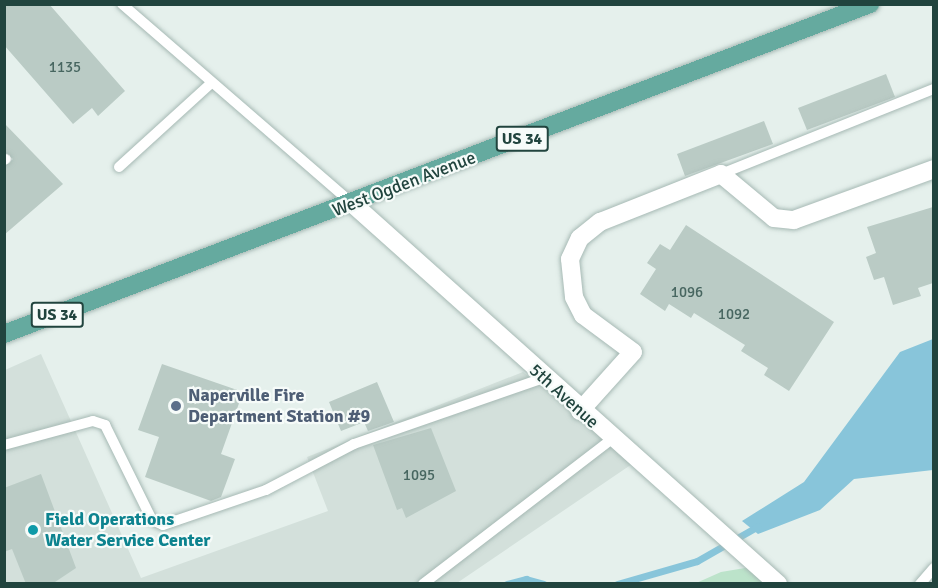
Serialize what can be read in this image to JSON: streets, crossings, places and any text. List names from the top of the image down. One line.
{"streets":{"main road":["US 34","West Ogden Avenue"],"street":["5th Avenue"]},"crossings":[["West Ogden Avenue","5th Avenue"]],"places":["Naperville Fire Department Station #9","Field Operations Water Service Center"],"house_numbers":["1135","1096","1092","1095"]}
